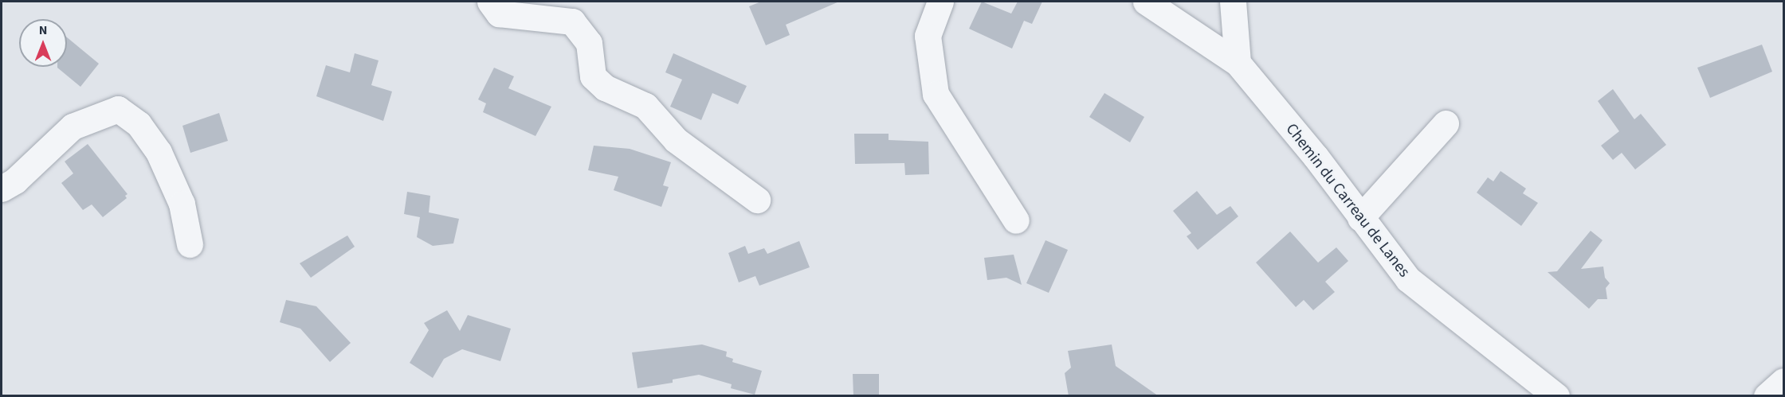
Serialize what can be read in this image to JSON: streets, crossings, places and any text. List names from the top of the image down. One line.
{"streets":{"street":["Chemin du Carreau de Lanes"]},"north":"top"}
